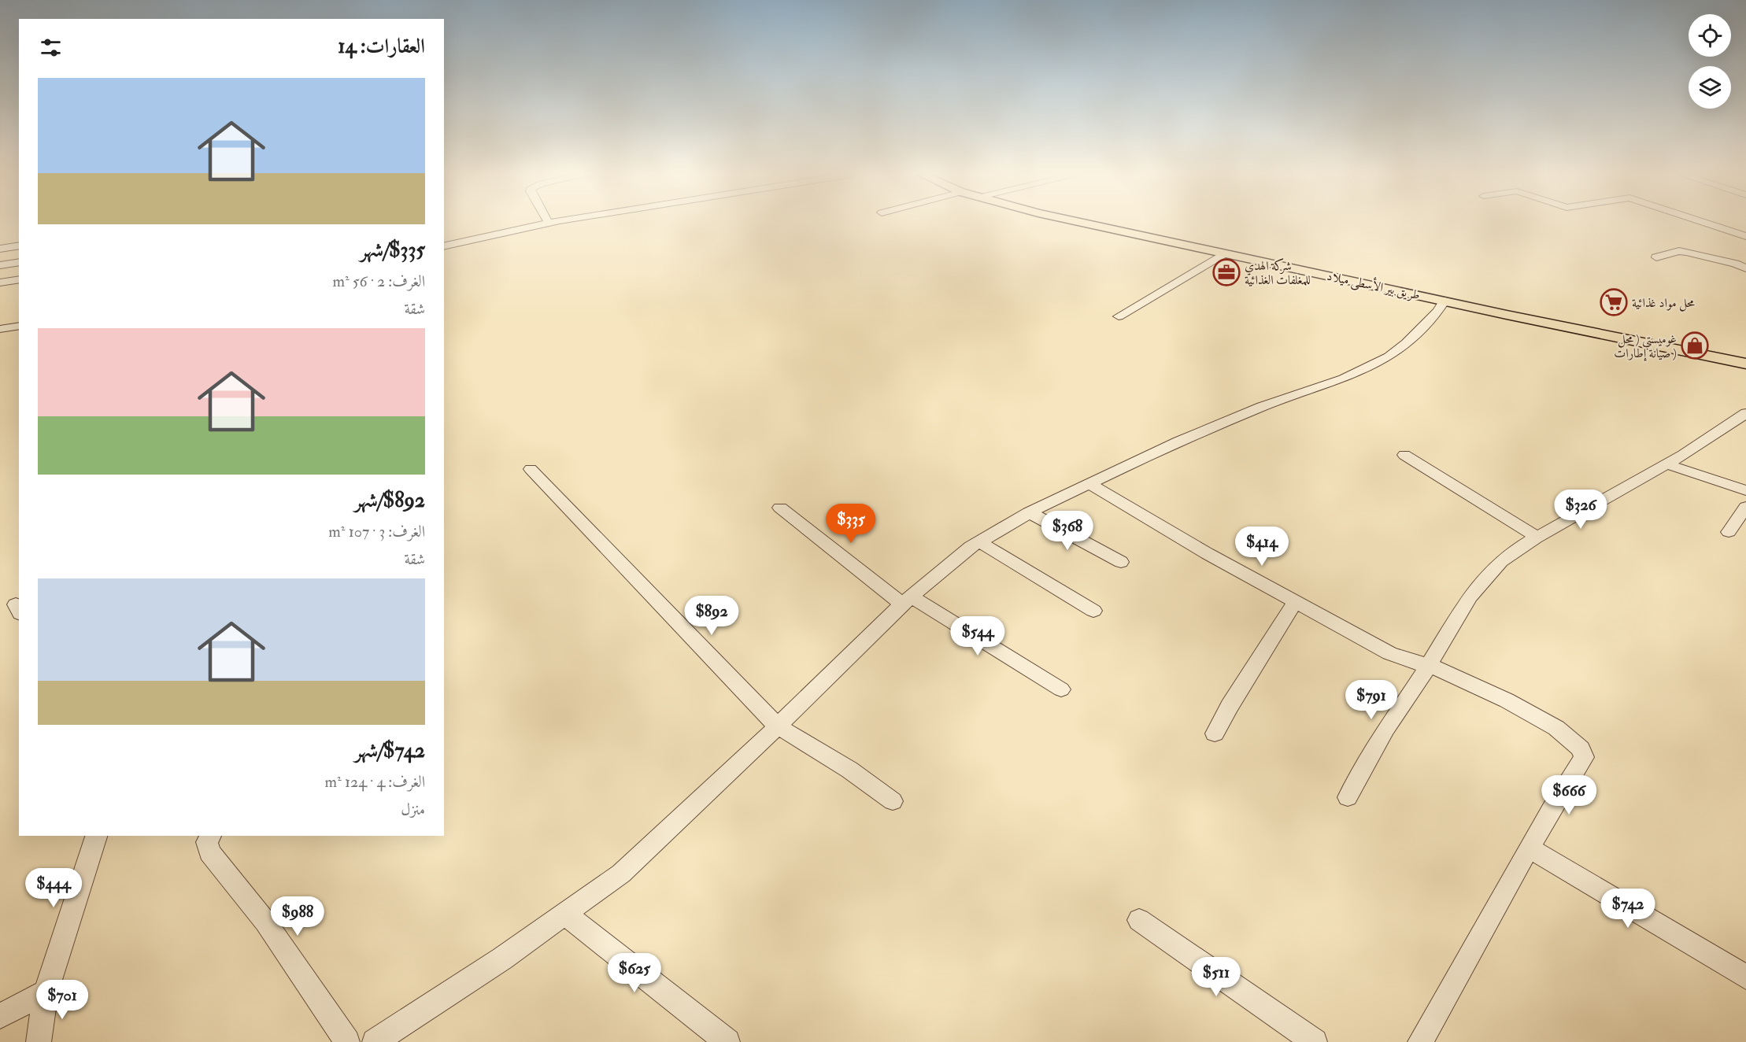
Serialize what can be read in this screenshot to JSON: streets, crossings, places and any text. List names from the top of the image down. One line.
{"streets":{"main road":["طريق بير الأسطى ميلاد"]},"places":{"office":["شركة الهدي للمغلفات الغذائية"],"supermarket":["محل مواد غذائية"],"shop":["غوميستي ( محل صيانة إطارات )"]},"page":{"heading":"العقارات: 14","list":[{"name":"$335/شهر","note":"الغرف: 2 · 56 m² · شقة"},{"name":"$892/شهر","note":"الغرف: 3 · 107 m² · شقة"},{"name":"$742/شهر","note":"الغرف: 4 · 124 m² · منزل"}],"price":["$326","$335","$368","$414","$892","$544","$791","$666","$444","$742","$988","$625","$511","$701"]}}
